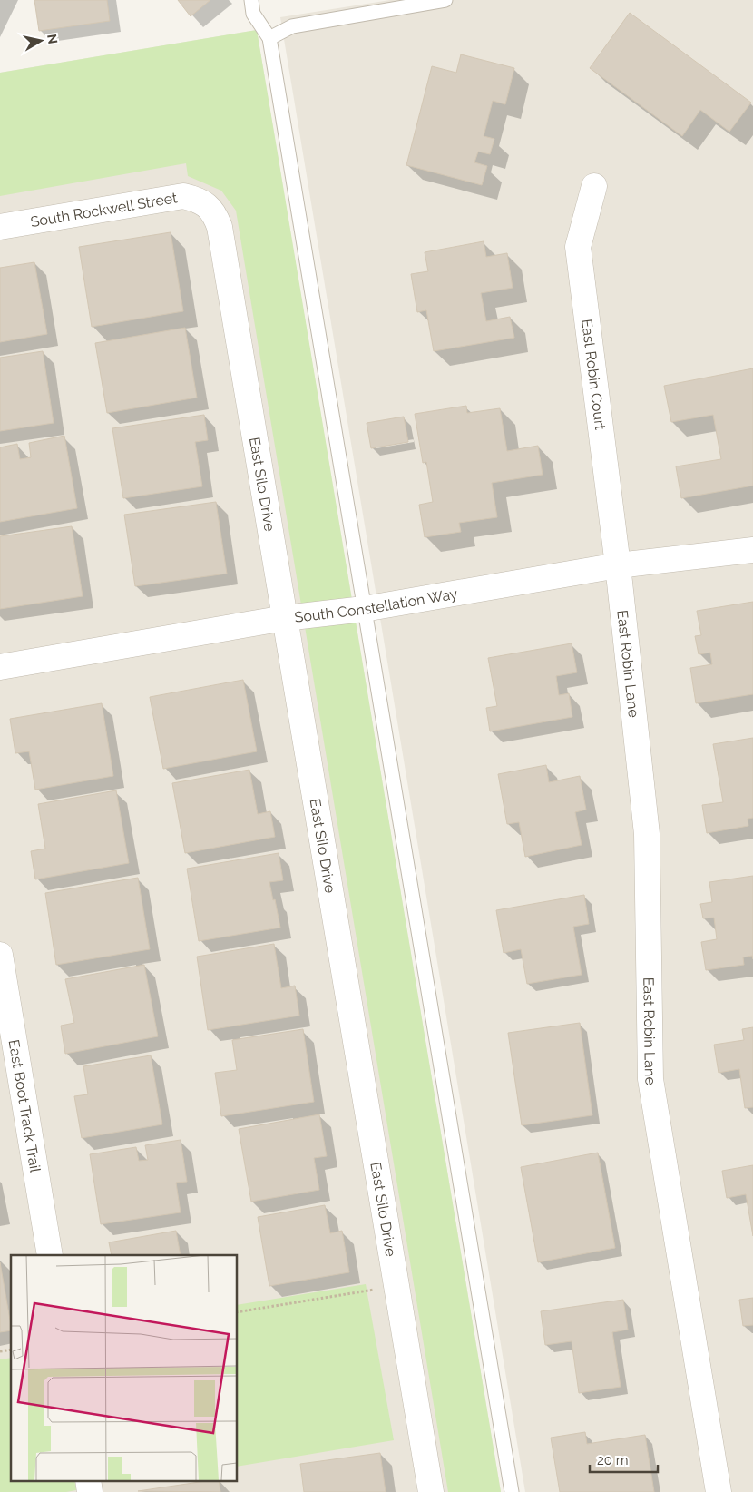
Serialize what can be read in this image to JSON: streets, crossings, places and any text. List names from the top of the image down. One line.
{"streets":{"street":["South Rockwell Street","East Robin Court","East Silo Drive","South Constellation Way","East Robin Lane","East Boot Track Trail"]},"crossings":[["South Rockwell Street","East Silo Drive"],["East Robin Court","South Constellation Way"],["East Robin Court","East Robin Lane"],["East Silo Drive","South Constellation Way"],["South Constellation Way","East Robin Lane"]],"scale_bar":"20 m","north":"right"}
